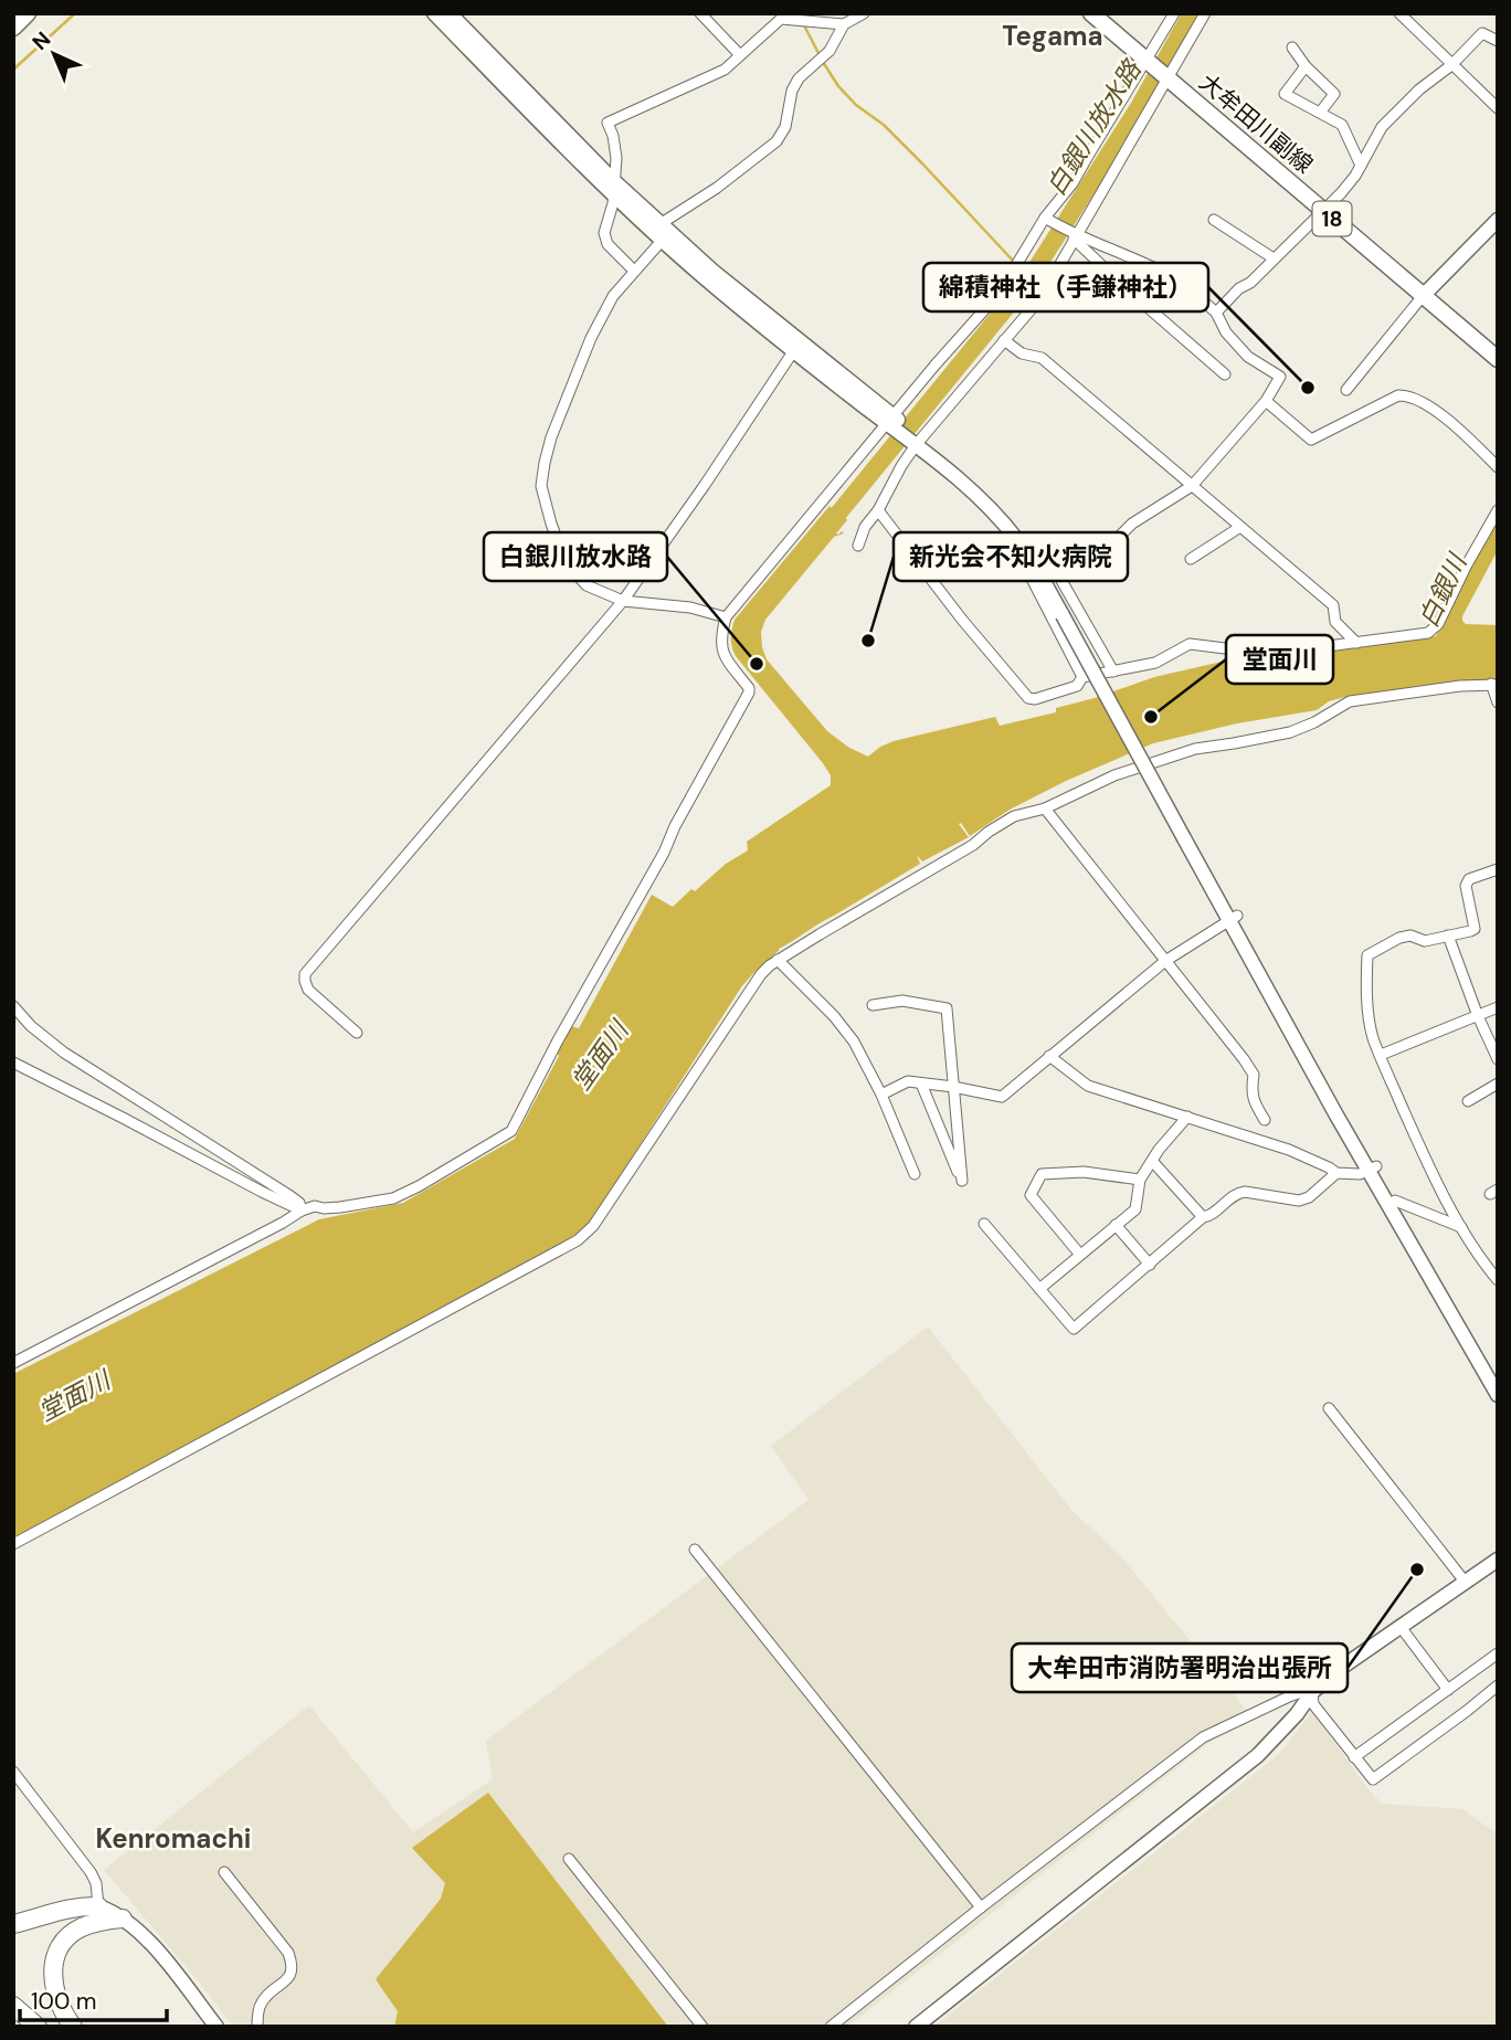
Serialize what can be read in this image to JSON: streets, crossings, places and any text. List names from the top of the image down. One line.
{"streets":{"main road":["大牟田川副線","18"]},"districts":["Tegama","Kenromachi"],"water":["白銀川放水路","白銀川","堂面川"],"places":["綿積神社（手鎌神社）","新光会不知火病院","白銀川放水路","堂面川","大牟田市消防署明治出張所"],"scale_bar":"100 m","north":"top left"}
